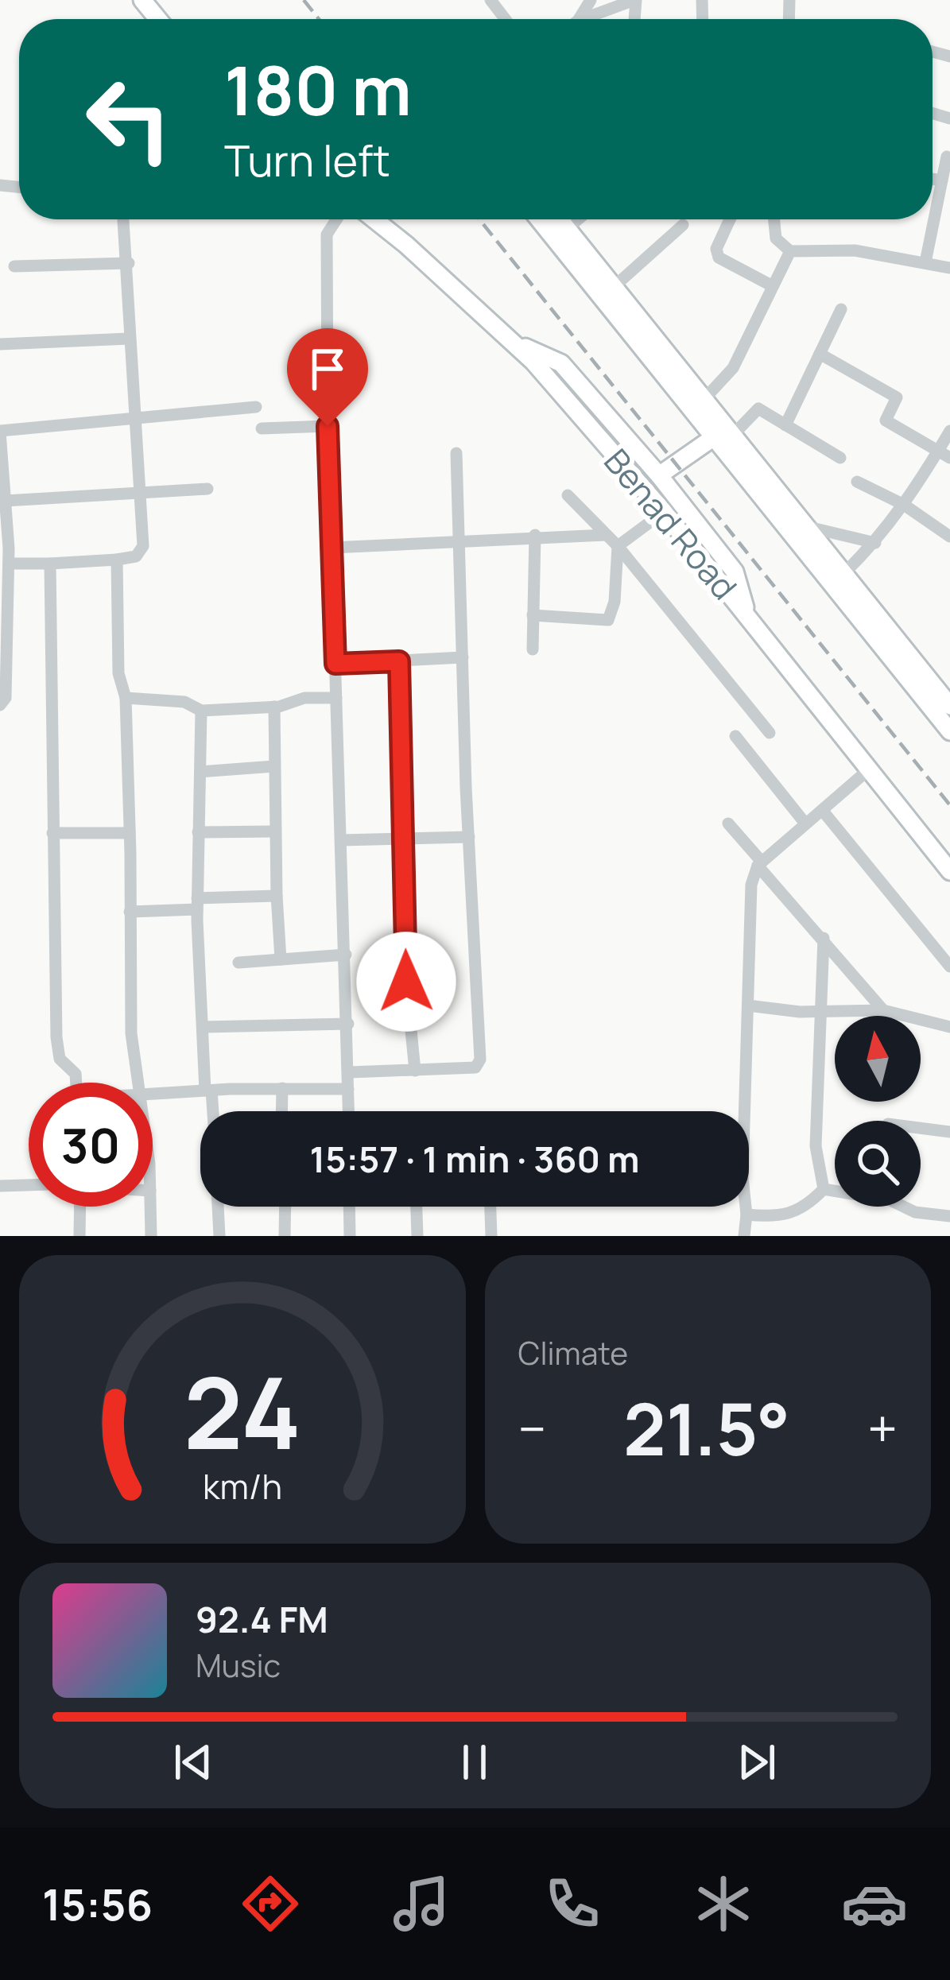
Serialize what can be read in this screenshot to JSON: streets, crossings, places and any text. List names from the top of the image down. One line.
{"streets":{"street":["Benad Road"]},"north":"top","page":{"turn":["180 m","Turn left"],"limit":"30","trip":"15:57 · 1 min · 360 m","tile":"Climate","heat":["−","21.5°","+"],"song":["92.4 FM","Music"],"tabs":"15:56","gauge":["24","km/h"]}}
